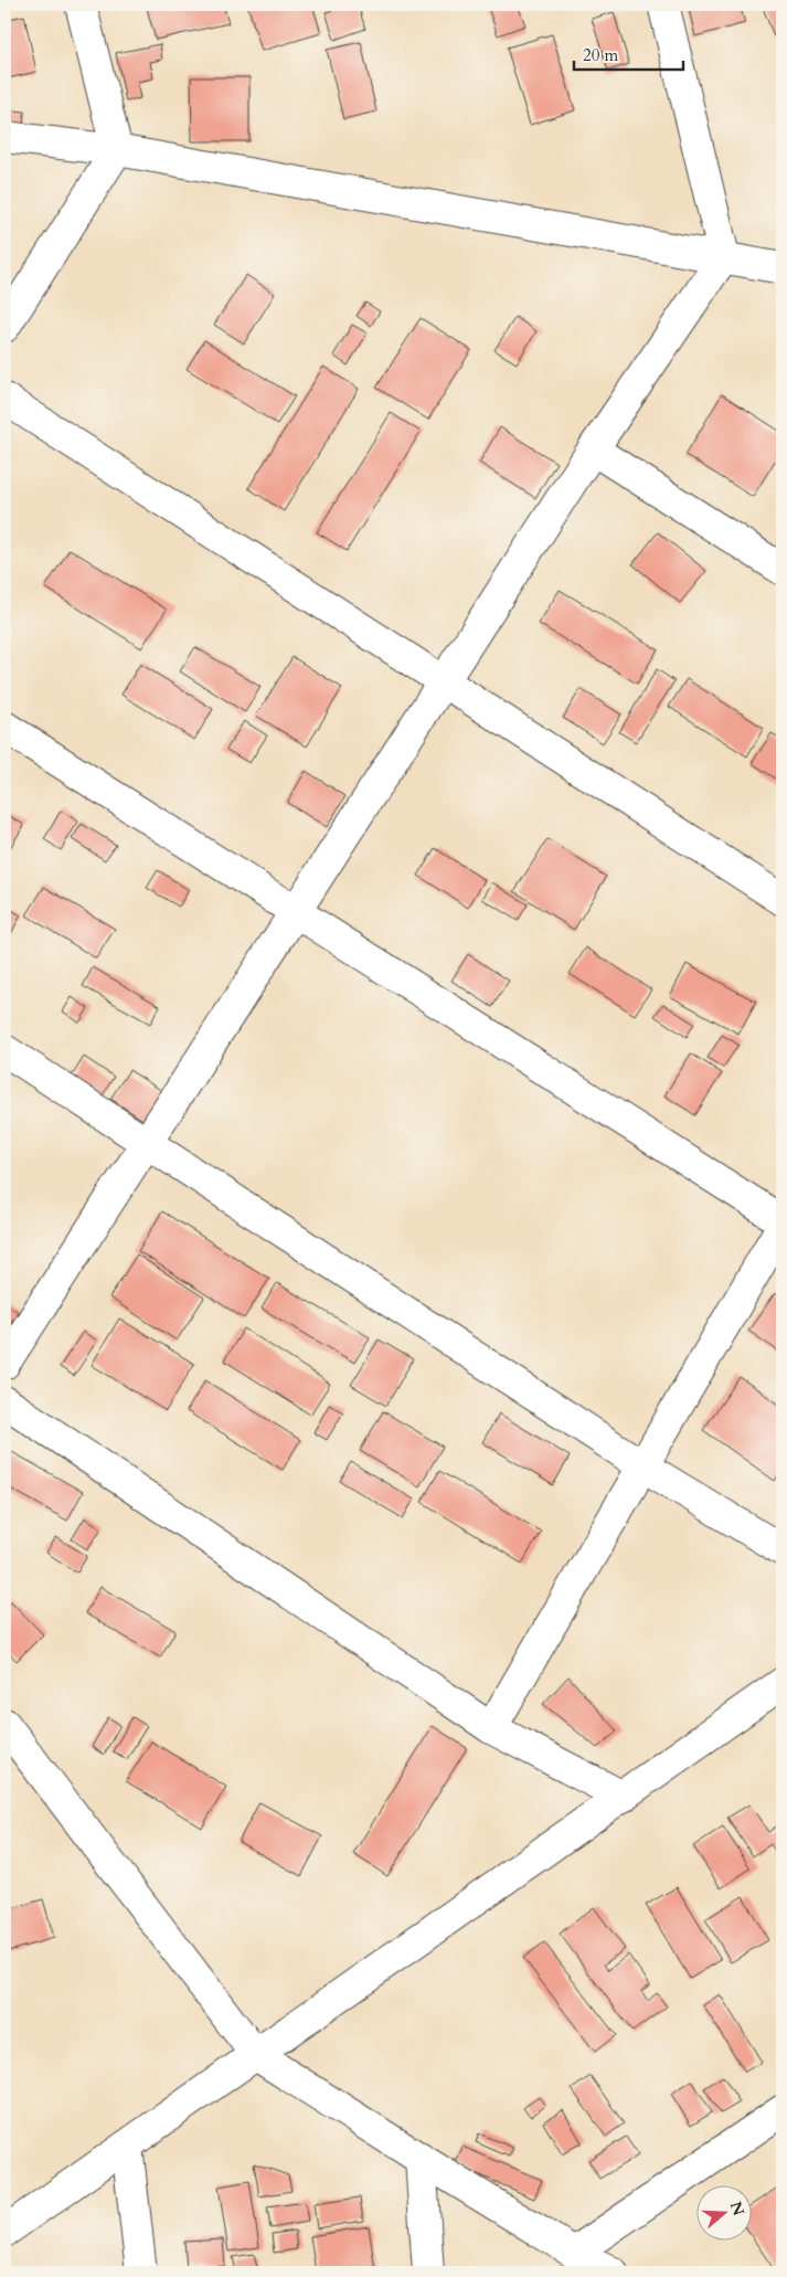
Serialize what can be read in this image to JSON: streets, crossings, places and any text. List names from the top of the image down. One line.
{"scale_bar":"20 m","north":"right"}
